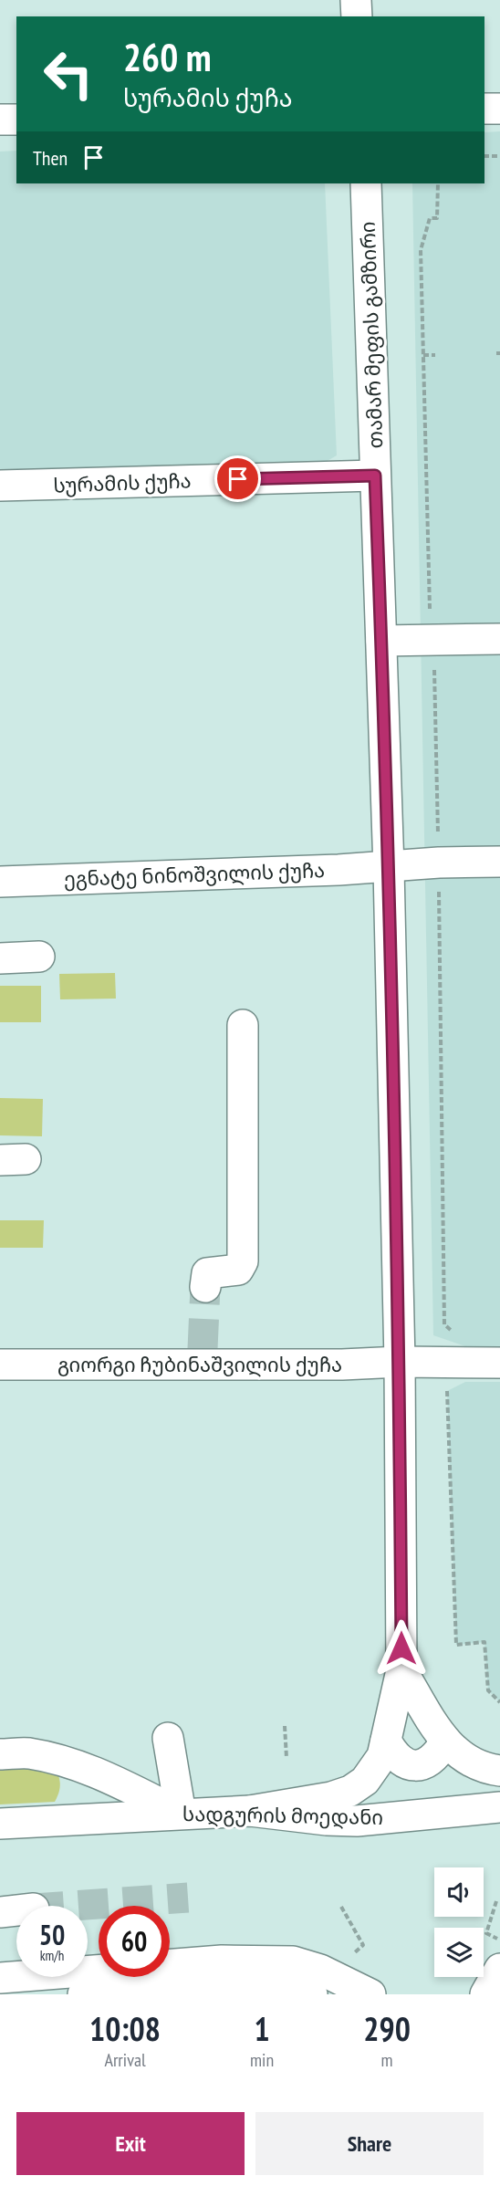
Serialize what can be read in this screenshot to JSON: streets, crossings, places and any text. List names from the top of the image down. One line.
{"streets":{"main road":["თამარ მეფის გამზირი","სურამის ქუჩა","ეგნატე ნინოშვილის ქუჩა","გიორგი ჩუბინაშვილის ქუჩა","სადგურის მოედანი"]},"crossings":[["თამარ მეფის გამზირი","სურამის ქუჩა"],["თამარ მეფის გამზირი","ეგნატე ნინოშვილის ქუჩა"],["თამარ მეფის გამზირი","გიორგი ჩუბინაშვილის ქუჩა"],["თამარ მეფის გამზირი","სადგურის მოედანი"]],"page":{"turn":["260 m","სურამის ქუჩა"],"then":"Then","speed":"50 km/h","limit":"60","eta":["10:08","Arrival","1","min","290","m"],"buttons":["Exit","Share"]}}
